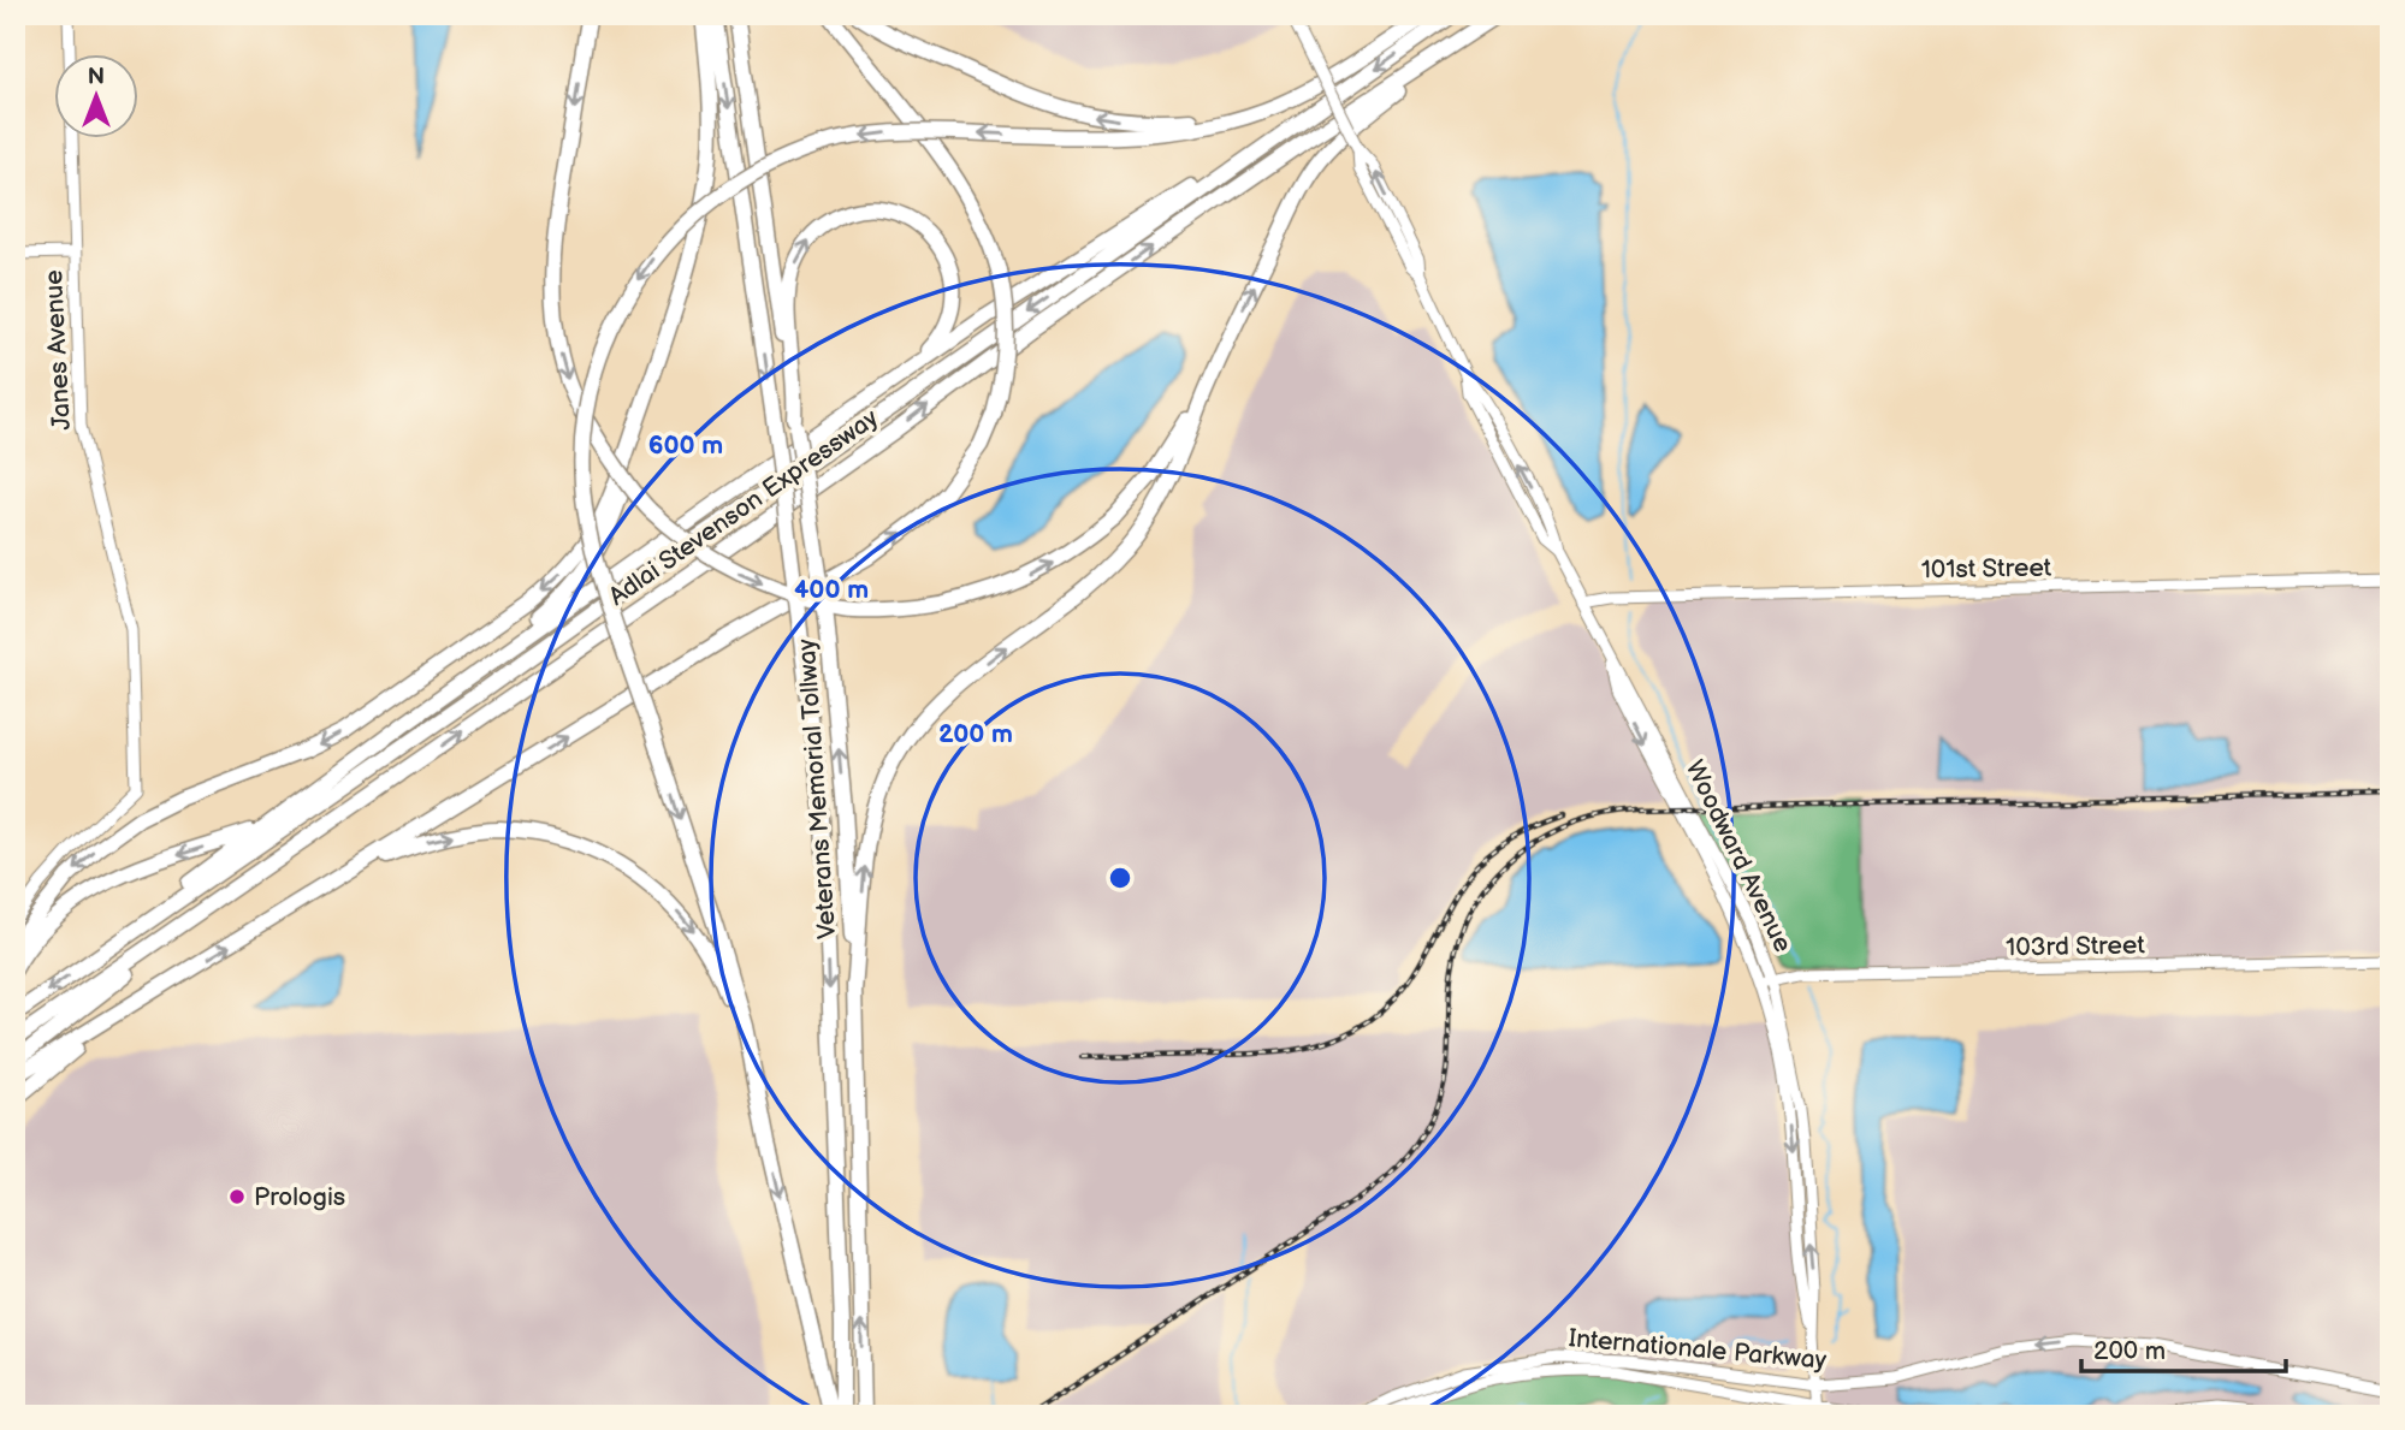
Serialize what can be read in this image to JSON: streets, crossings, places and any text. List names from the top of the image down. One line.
{"streets":{"highway":["Adlai Stevenson Expressway","Veterans Memorial Tollway"],"street":["Janes Avenue","101st Street","Woodward Avenue","103rd Street","Internationale Parkway"]},"crossings":[["101st Street","Woodward Avenue"],["Woodward Avenue","103rd Street"],["Woodward Avenue","Internationale Parkway"]],"one_way":["Internationale Parkway"],"places":["Prologis"],"scale_bar":"200 m","north":"top","rings":["600 m","400 m","200 m"]}
